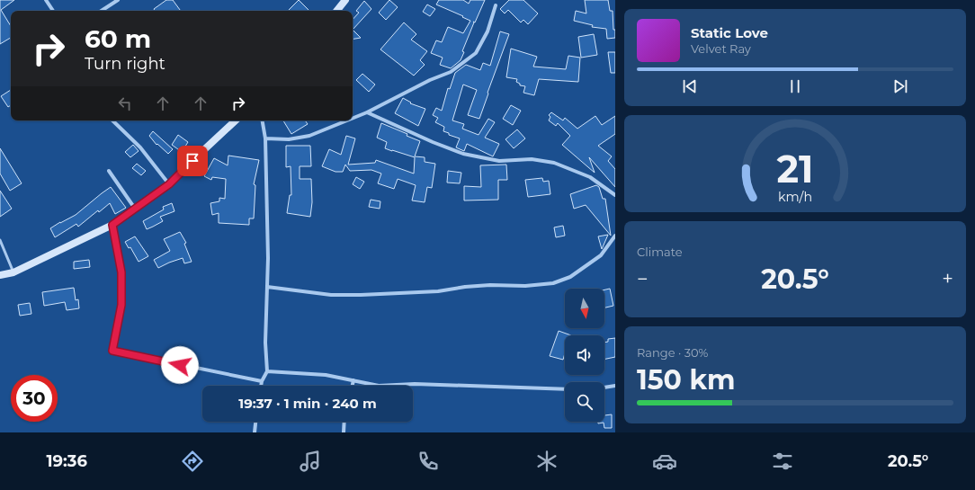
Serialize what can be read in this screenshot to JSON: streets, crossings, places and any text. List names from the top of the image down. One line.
{"north":"bottom","page":{"turn":["60 m","Turn right"],"song":["Static Love","Velvet Ray"],"tile":["Climate",["Range · 30%","150 km"]],"heat":["−","20.5°","+"],"limit":"30","trip":"19:37 · 1 min · 240 m","tabs":["19:36","20.5°"],"gauge":["21","km/h"]}}
